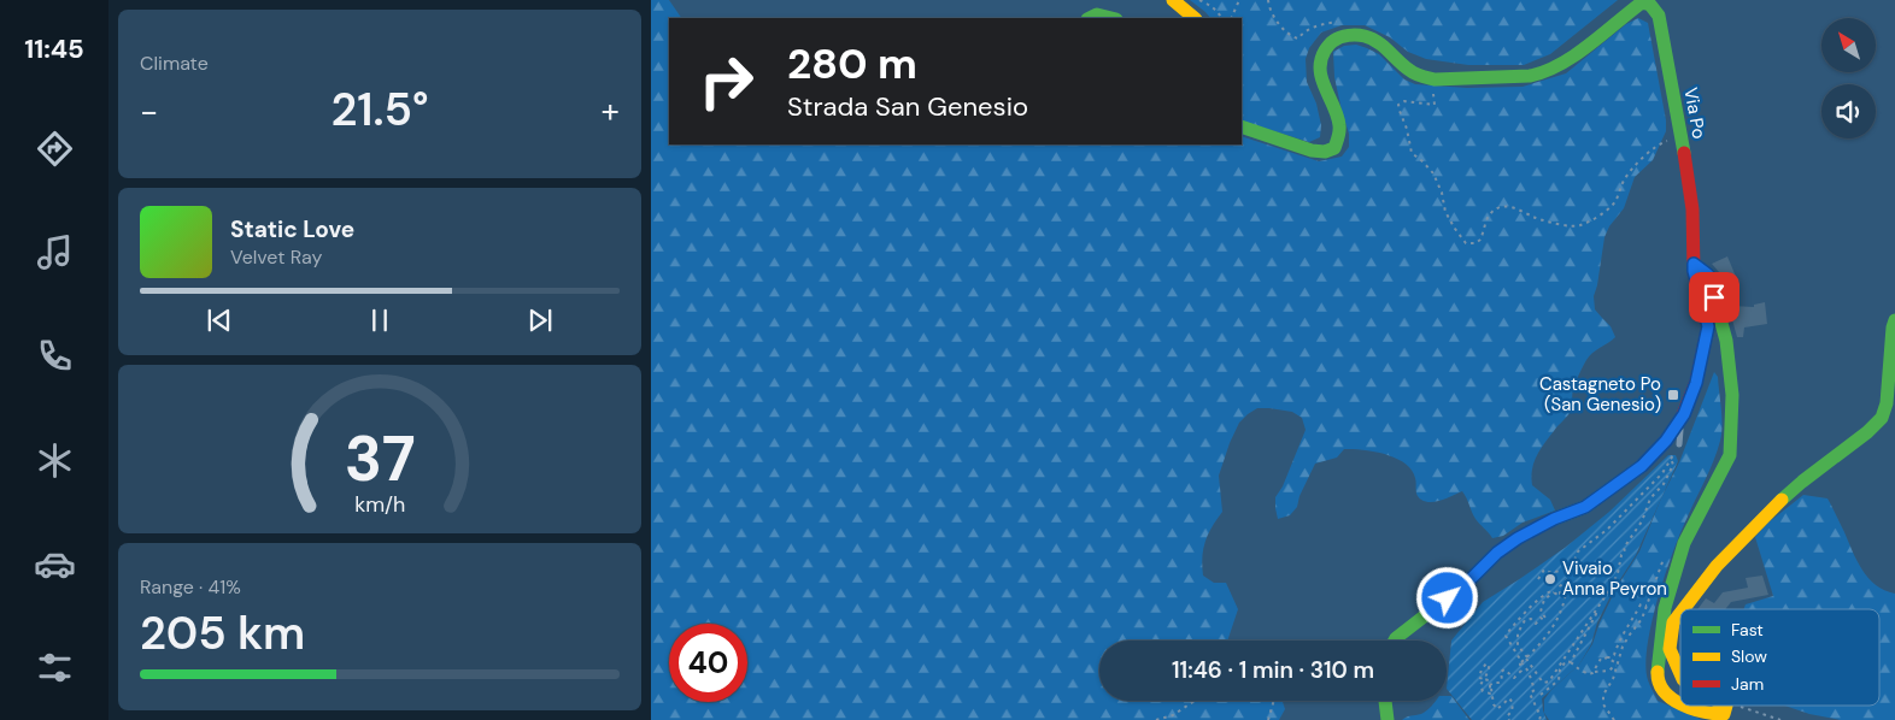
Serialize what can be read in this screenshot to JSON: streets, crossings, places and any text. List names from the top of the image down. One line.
{"streets":{"street":["Via Po"]},"places":{"transit":["Castagneto Po (San Genesio)"],"other":["Vivaio Anna Peyron"]},"legend":["Fast","Slow","Jam"],"north":"top left","page":{"tabs":"11:45","tile":["Climate",["Range · 41%","205 km"]],"turn":["280 m","Strada San Genesio"],"heat":["−","21.5°","+"],"song":["Static Love","Velvet Ray"],"limit":"40","trip":"11:46 · 1 min · 310 m","gauge":["37","km/h"]}}
